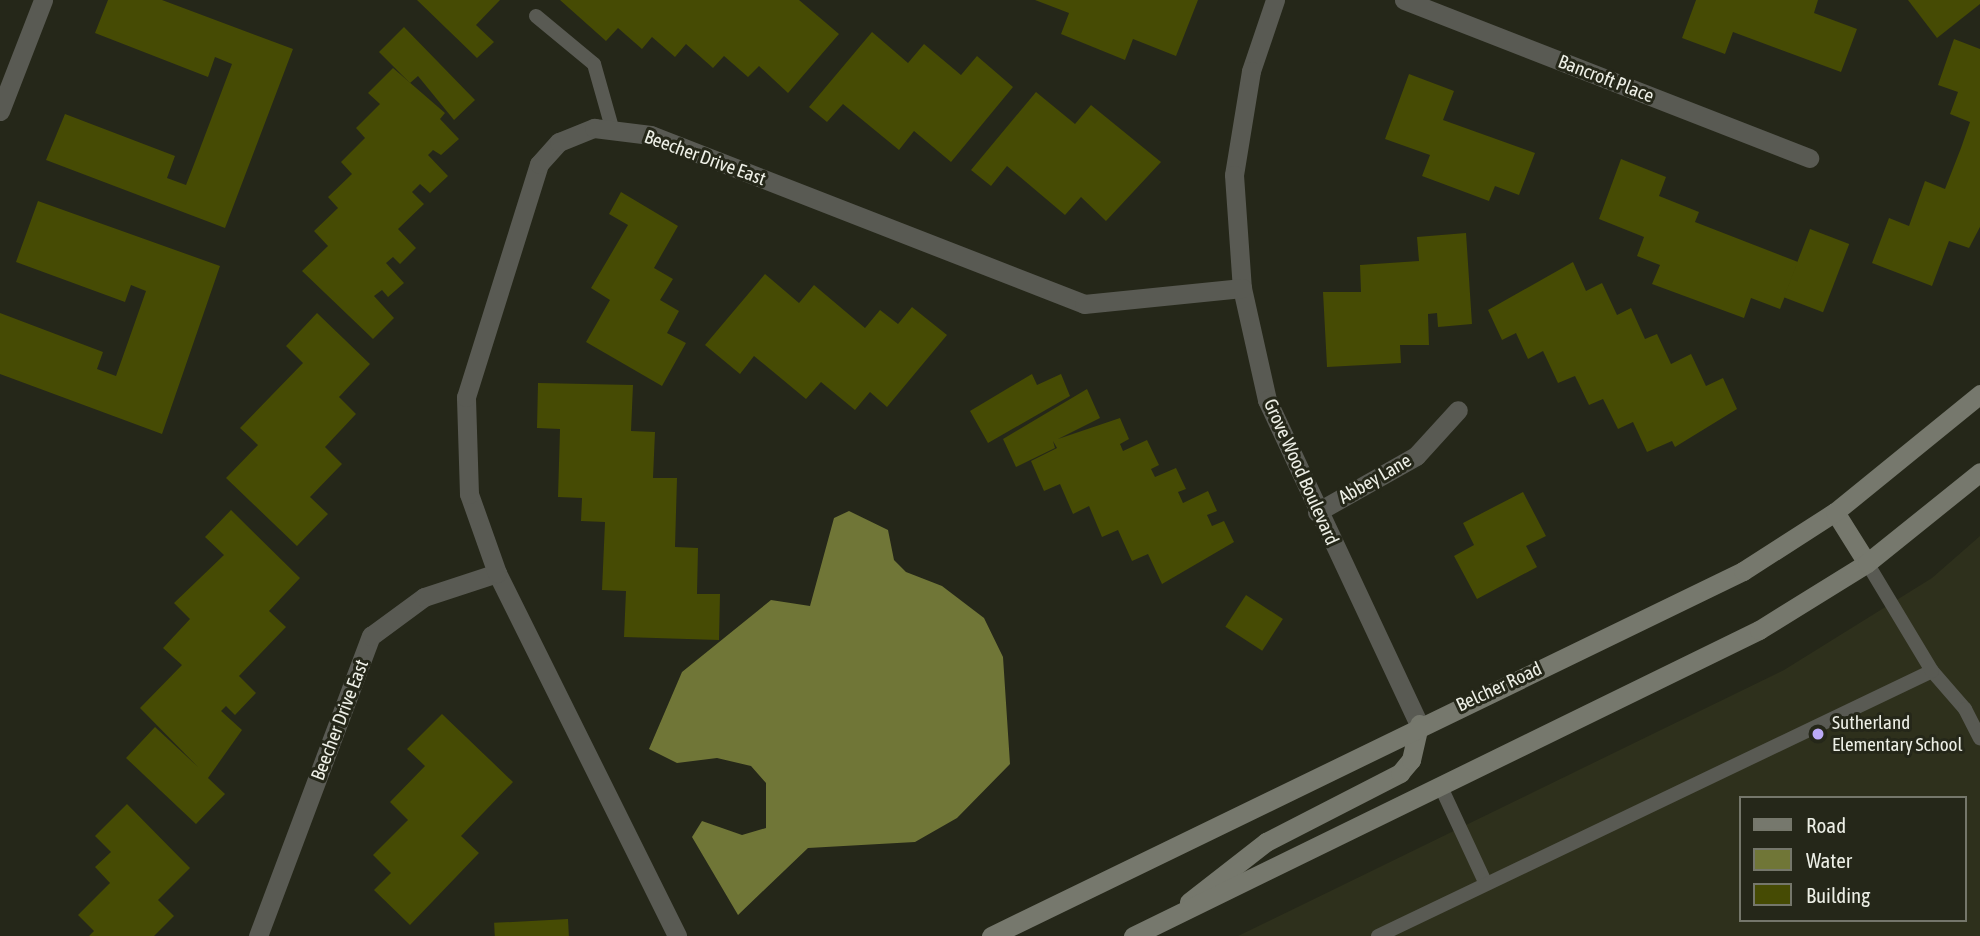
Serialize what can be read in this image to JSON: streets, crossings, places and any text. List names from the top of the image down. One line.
{"streets":{"main road":["Belcher Road"],"street":["Bancroft Place","Beecher Drive East","Grove Wood Boulevard","Abbey Lane"]},"crossings":[["Beecher Drive East","Grove Wood Boulevard"],["Grove Wood Boulevard","Abbey Lane"],["Grove Wood Boulevard","Belcher Road"]],"places":["Sutherland Elementary School"],"legend":["Road","Water","Building"]}
